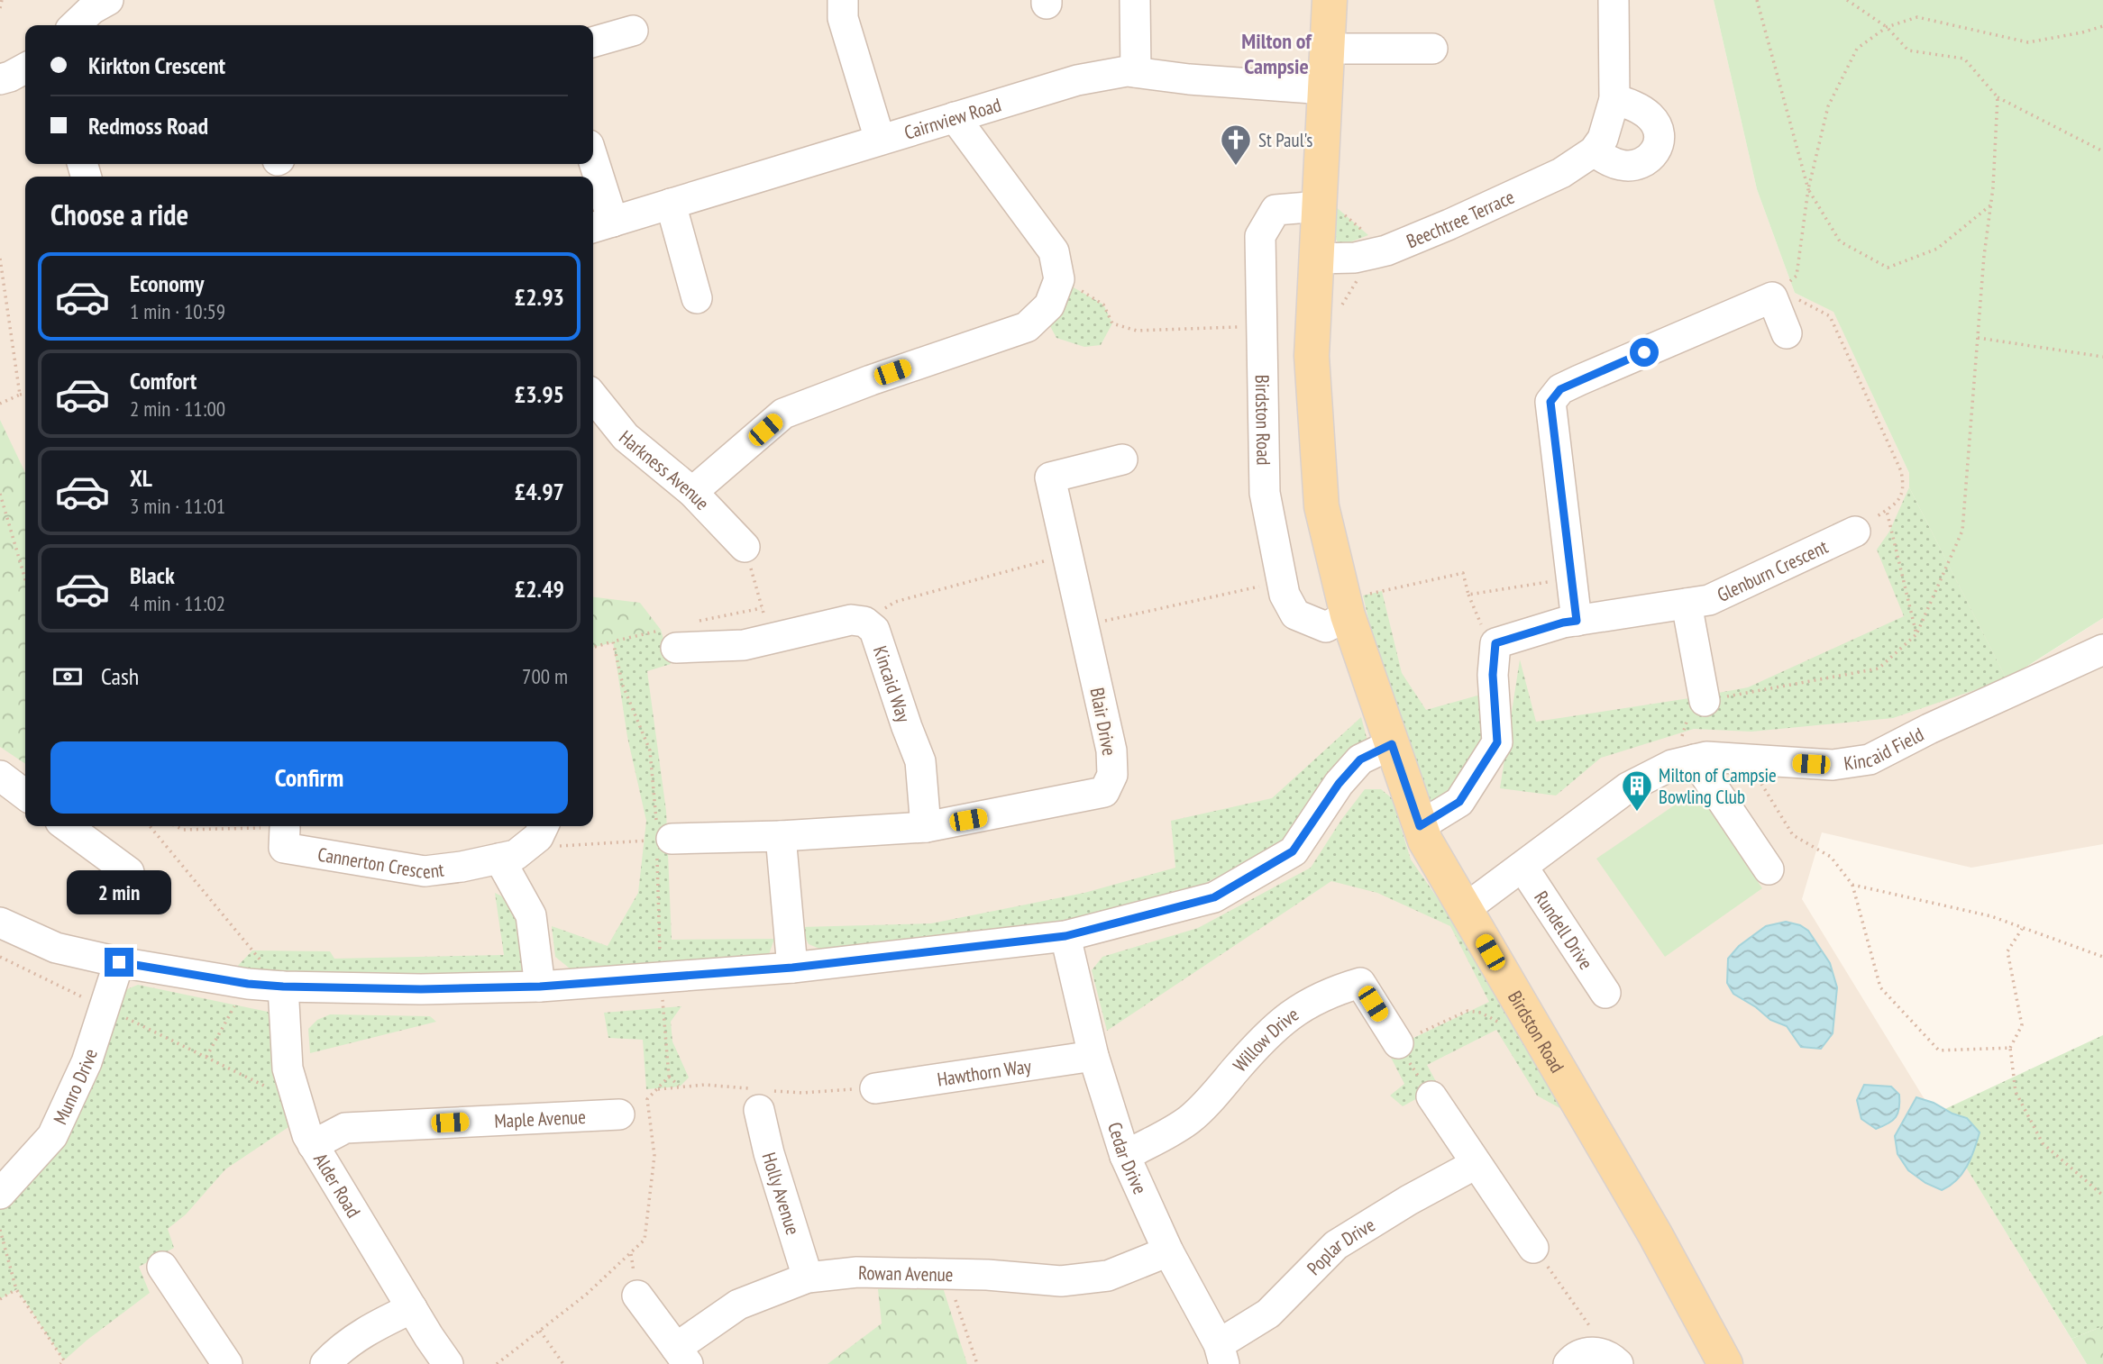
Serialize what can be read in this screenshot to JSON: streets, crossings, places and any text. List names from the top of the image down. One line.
{"streets":{"main road":["Birdston Road"],"street":["Cairnview Road","Beechtree Terrace","Harkness Avenue","Glenburn Crescent","Kincaid Way","Blair Drive","Kincaid Field","Cannerton Crescent","Rundell Drive","Willow Drive","Hawthorn Way","Munro Drive","Maple Avenue","Cedar Drive","Alder Road","Holly Avenue","Poplar Drive","Rowan Avenue"]},"crossings":[["Cairnview Road","Birdston Road"],["Beechtree Terrace","Birdston Road"],["Birdston Road","Glenburn Crescent"],["Birdston Road","Kincaid Field"],["Kincaid Way","Blair Drive"],["Kincaid Field","Rundell Drive"],["Willow Drive","Cedar Drive"],["Hawthorn Way","Cedar Drive"],["Maple Avenue","Alder Road"],["Cedar Drive","Poplar Drive"],["Cedar Drive","Rowan Avenue"],["Holly Avenue","Rowan Avenue"]],"districts":["Milton of Campsie"],"places":{"church":["St Paul's"],"building":["Milton of Campsie Bowling Club"]},"page":{"banner":["Kirkton Crescent","Redmoss Road"],"heading":"Choose a ride","list":[{"name":"Economy","note":"1 min · 10:59","value":"£2.93"},{"name":"Comfort","note":"2 min · 11:00","value":"£3.95"},{"name":"XL","note":"3 min · 11:01","value":"£4.97"},{"name":"Black","note":"4 min · 11:02","value":"£2.49"}],"pay":["Cash","700 m"],"buttons":"Confirm","bubble":"2 min"}}
